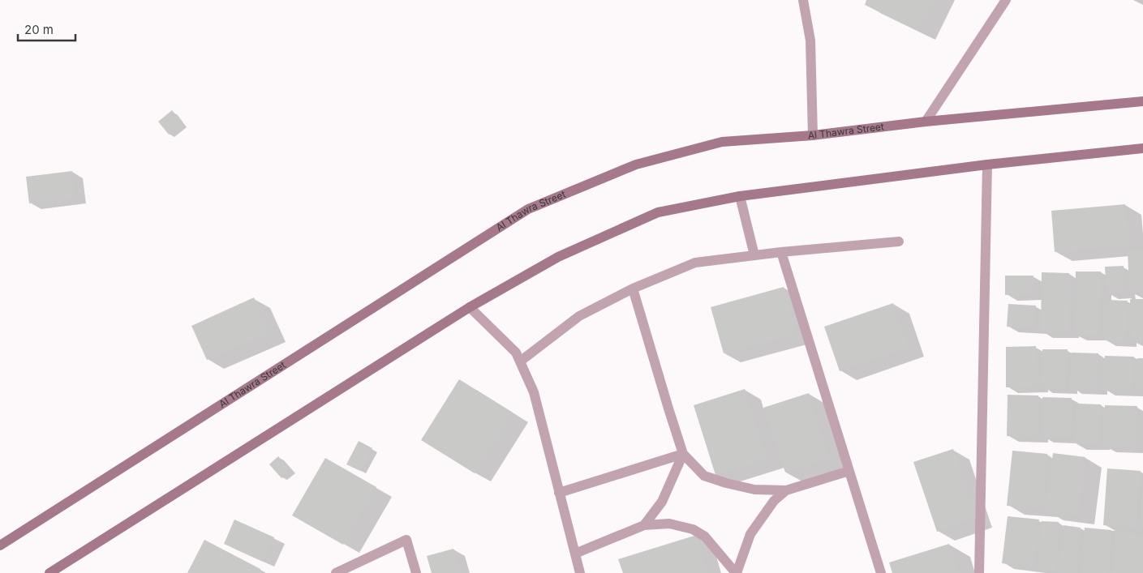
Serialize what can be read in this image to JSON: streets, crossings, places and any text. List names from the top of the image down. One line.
{"streets":{"main road":["Al Thawra Street"]},"scale_bar":"20 m"}
